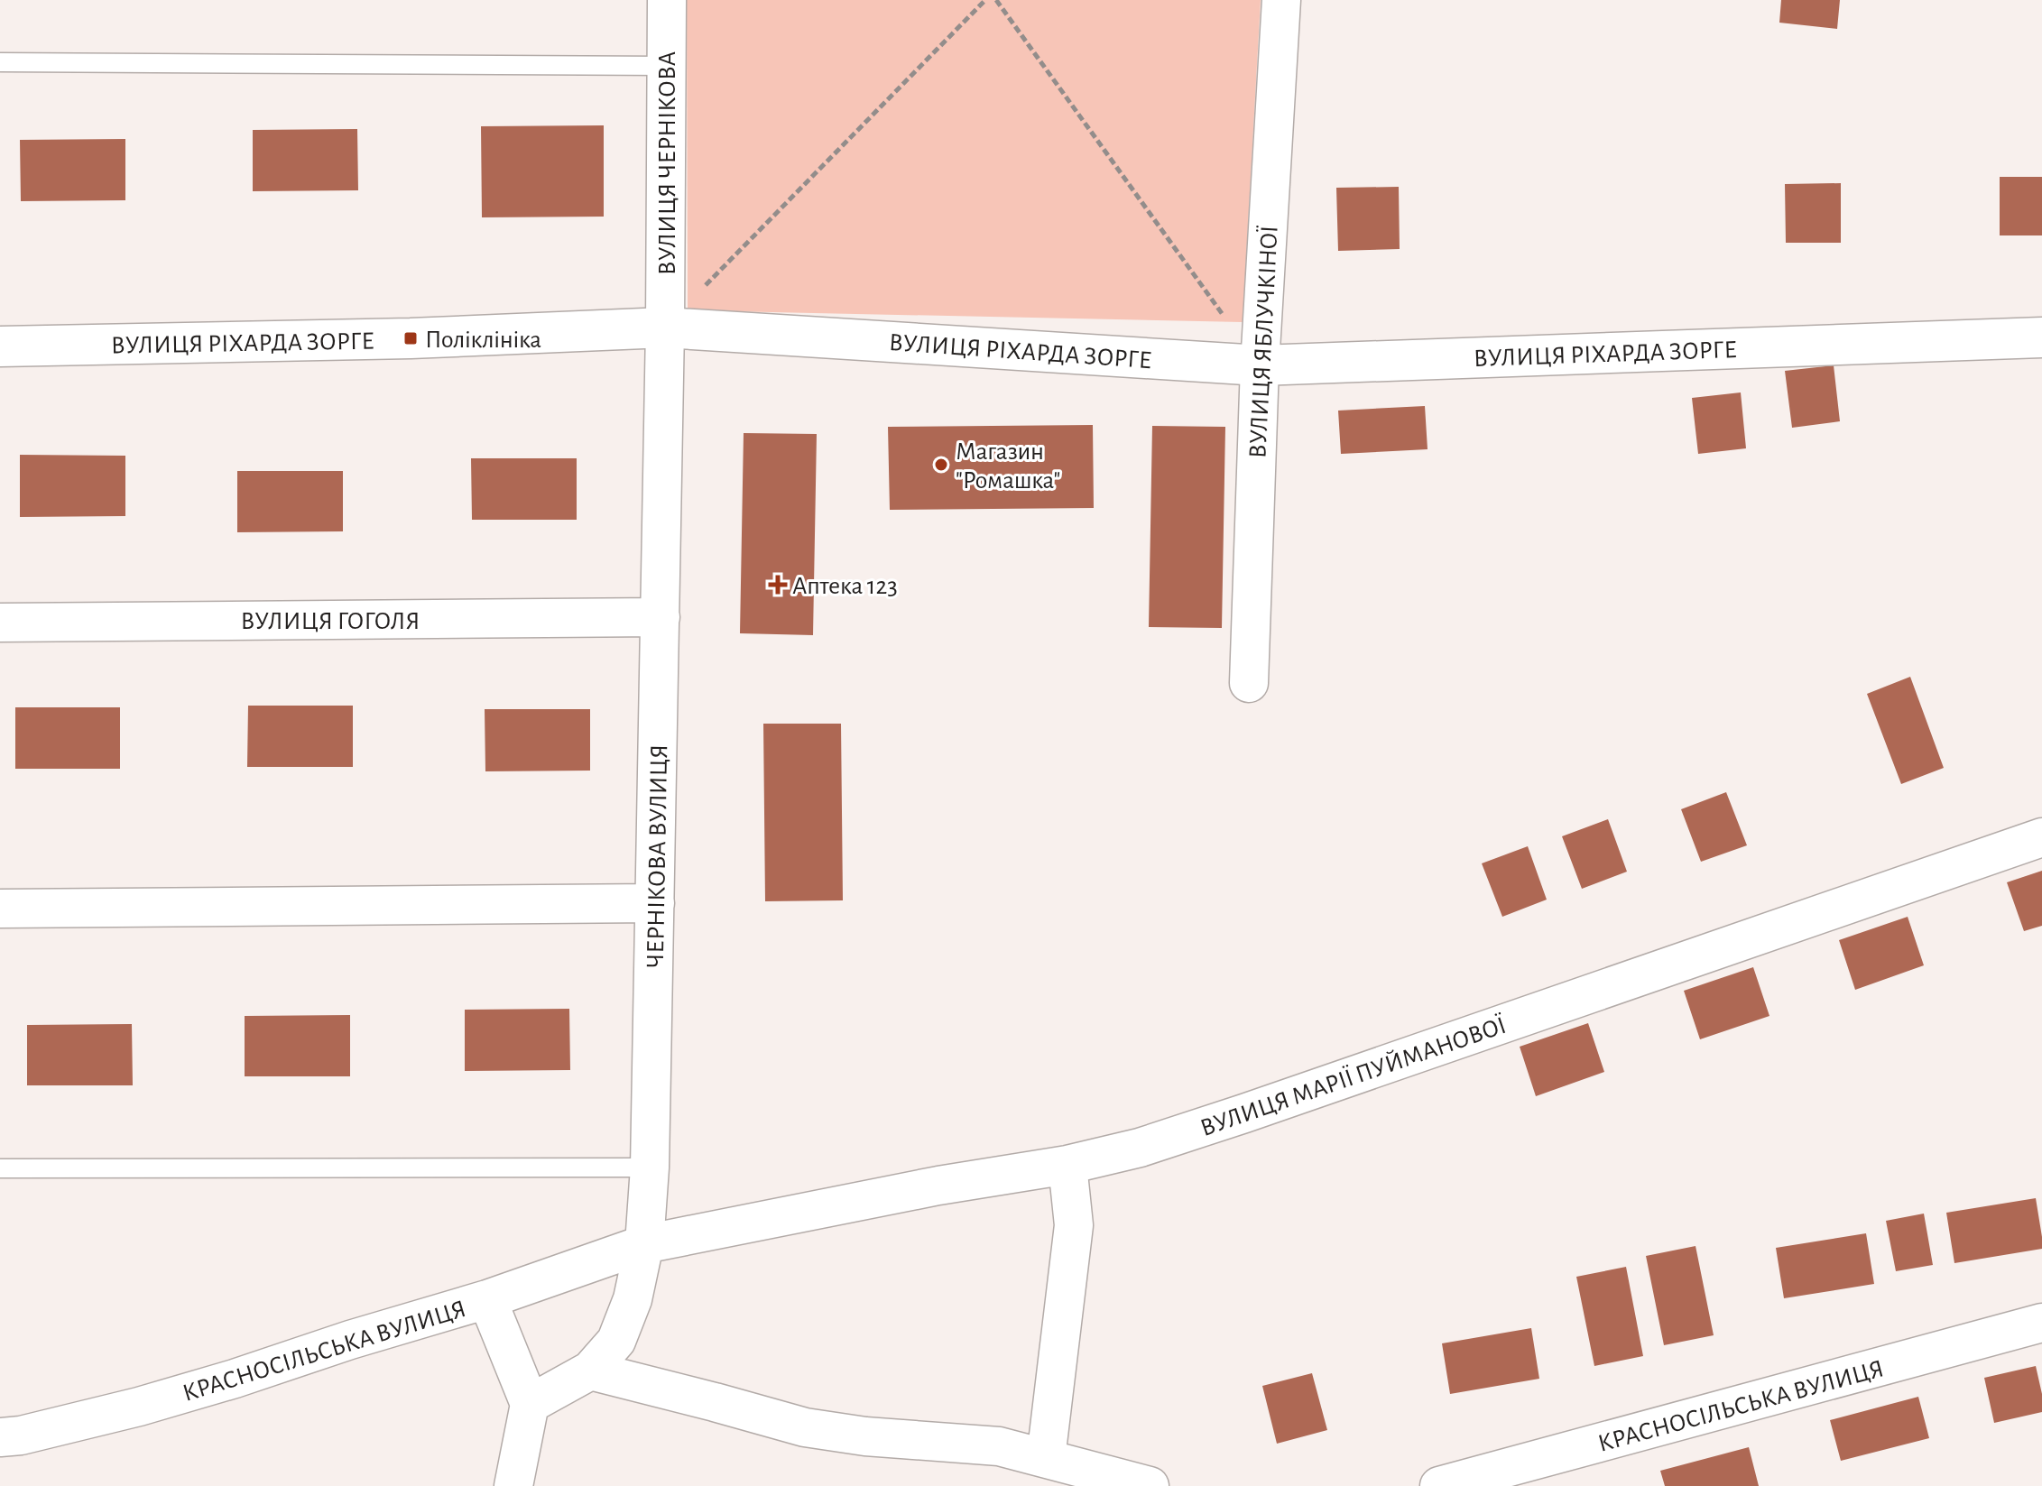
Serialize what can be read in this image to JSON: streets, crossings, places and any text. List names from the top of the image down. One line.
{"streets":{"street":["ВУЛИЦЯ ЧЕРНІКОВА","ВУЛИЦЯ РІХАРДА ЗОРГЕ","ВУЛИЦЯ ЯБЛУЧКІНОЇ","ВУЛИЦЯ ГОГОЛЯ","ЧЕРНІКОВА ВУЛИЦЯ","ВУЛИЦЯ МАРІЇ ПУЙМАНОВОЇ","КРАСНОСІЛЬСЬКА ВУЛИЦЯ"]},"crossings":[["ВУЛИЦЯ ЧЕРНІКОВА","ВУЛИЦЯ РІХАРДА ЗОРГЕ"],["ВУЛИЦЯ ЧЕРНІКОВА","ЧЕРНІКОВА ВУЛИЦЯ"],["ВУЛИЦЯ РІХАРДА ЗОРГЕ","ВУЛИЦЯ ЯБЛУЧКІНОЇ"],["ВУЛИЦЯ РІХАРДА ЗОРГЕ","ЧЕРНІКОВА ВУЛИЦЯ"],["ВУЛИЦЯ ГОГОЛЯ","ЧЕРНІКОВА ВУЛИЦЯ"],["ЧЕРНІКОВА ВУЛИЦЯ","ВУЛИЦЯ МАРІЇ ПУЙМАНОВОЇ"],["ЧЕРНІКОВА ВУЛИЦЯ","КРАСНОСІЛЬСЬКА ВУЛИЦЯ"],["ВУЛИЦЯ МАРІЇ ПУЙМАНОВОЇ","КРАСНОСІЛЬСЬКА ВУЛИЦЯ"]],"places":{"transit":["Поліклініка"],"other":["Магазин \"Ромашка\""],"health":["Аптека 123"]}}
